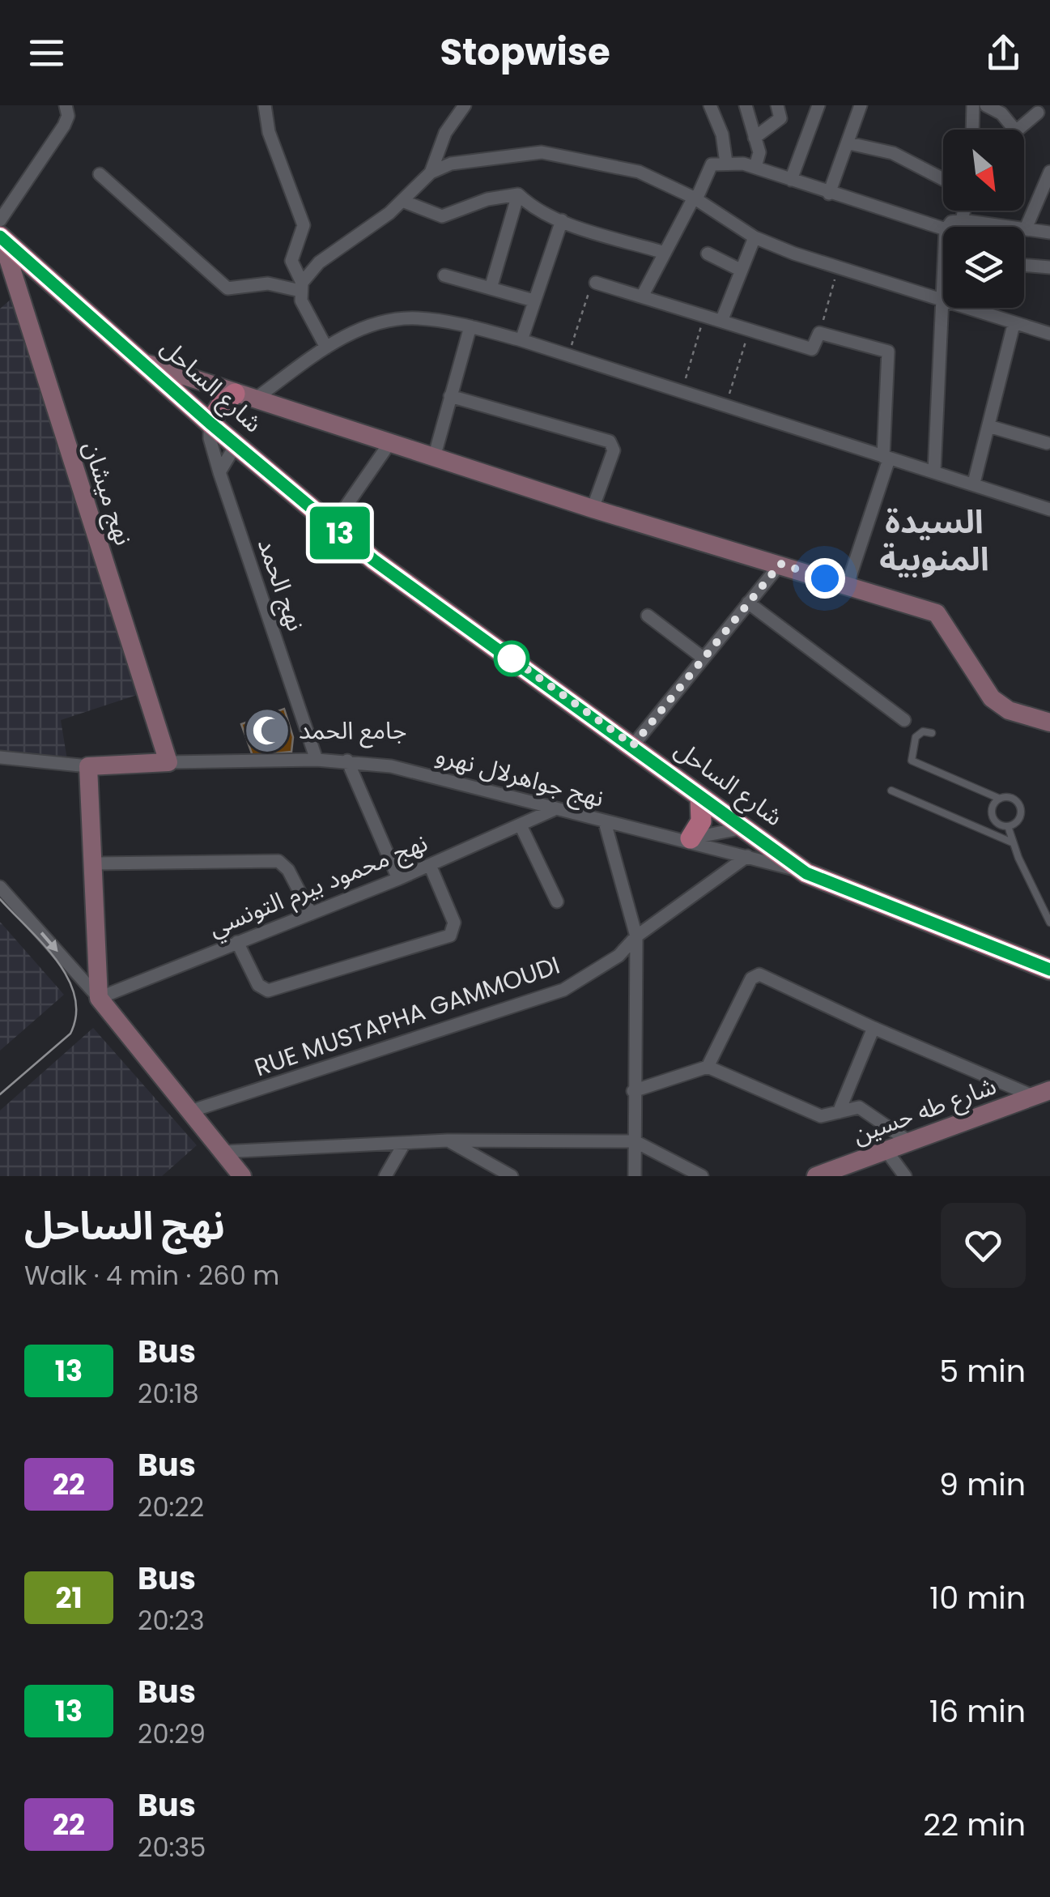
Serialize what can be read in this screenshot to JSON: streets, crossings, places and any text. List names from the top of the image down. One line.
{"streets":{"main road":["شارع الساحل"],"street":["نهج ميشان","نهج الحمد","نهج جواهرلال نهرو","نهج محمود بيرم التونسي","RUE MUSTAPHA GAMMOUDI","شارع طه حسين"]},"crossings":[["شارع الساحل","نهج ميشان"],["شارع الساحل","نهج الحمد"],["شارع الساحل","نهج جواهرلال نهرو"],["نهج ميشان","نهج جواهرلال نهرو"],["نهج الحمد","نهج جواهرلال نهرو"],["نهج جواهرلال نهرو","نهج محمود بيرم التونسي"],["نهج جواهرلال نهرو","RUE MUSTAPHA GAMMOUDI"]],"districts":["السيدة المنوبية"],"places":{"mosque":["جامع الحمد"]},"lines":["bus line 13"],"north":"bottom right","page":{"header":"Stopwise","on_map":"13","heading":["نهج الساحل","Walk · 4 min · 260 m"],"list":[{"mark":"13","name":"Bus","note":"20:18","value":"5 min"},{"mark":"22","name":"Bus","note":"20:22","value":"9 min"},{"mark":"21","name":"Bus","note":"20:23","value":"10 min"},{"mark":"13","name":"Bus","note":"20:29","value":"16 min"},{"mark":"22","name":"Bus","note":"20:35","value":"22 min"}]}}
